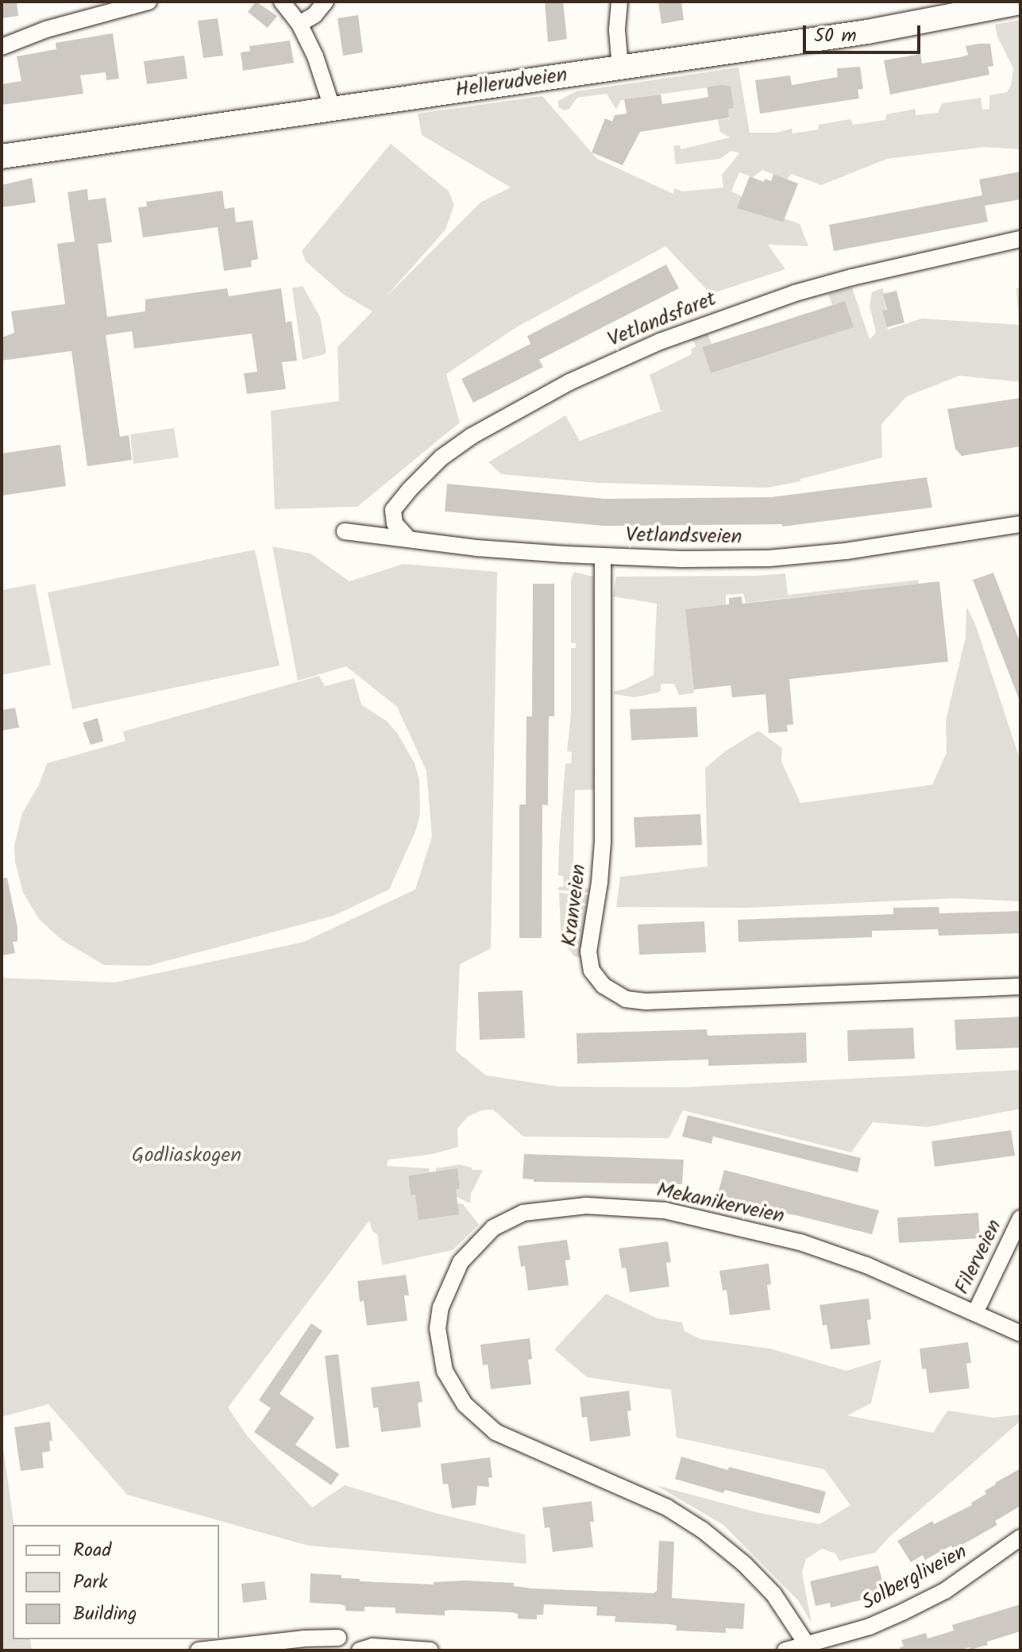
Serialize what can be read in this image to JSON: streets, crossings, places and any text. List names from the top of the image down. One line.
{"streets":{"main road":["Hellerudveien"],"street":["Vetlandsfaret","Vetlandsveien","Kranveien","Mekanikerveien","Filerveien","Solbergliveien"]},"crossings":[["Vetlandsfaret","Vetlandsveien"],["Vetlandsveien","Kranveien"],["Mekanikerveien","Filerveien"],["Mekanikerveien","Solbergliveien"]],"parks":["Godliaskogen"],"legend":["Road","Park","Building"],"scale_bar":"50 m"}
